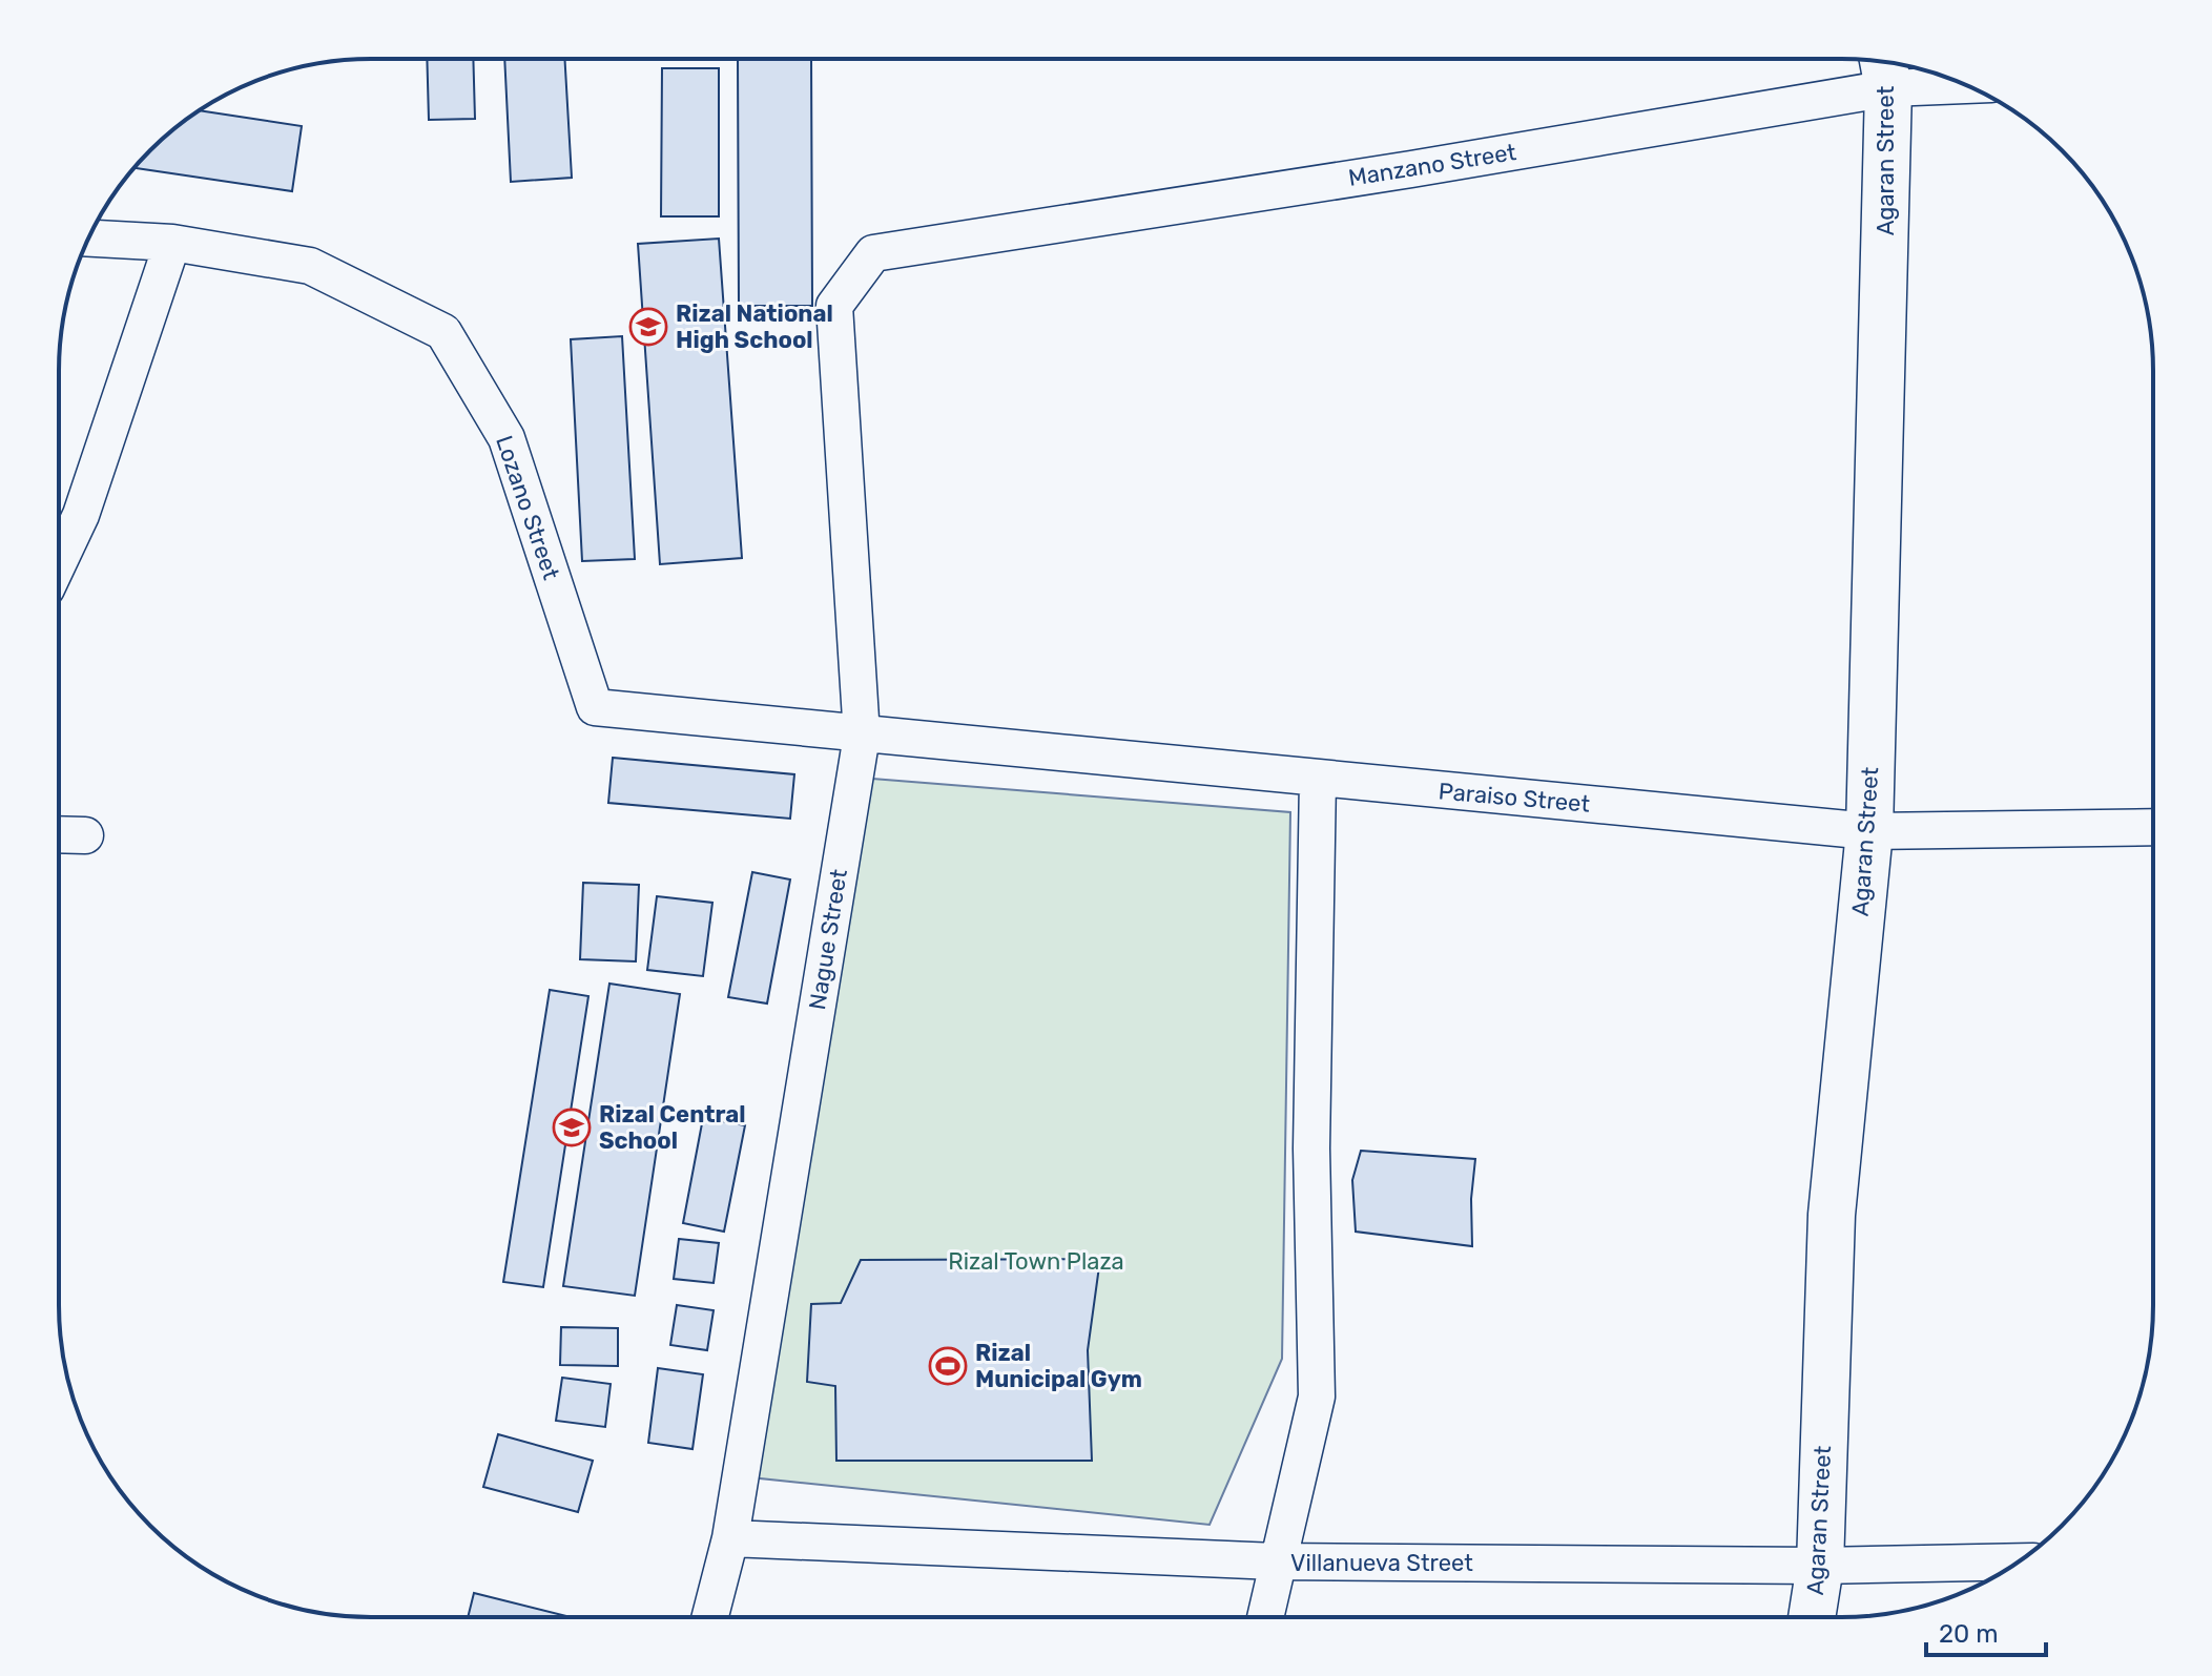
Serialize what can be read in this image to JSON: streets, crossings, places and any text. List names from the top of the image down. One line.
{"streets":{"main road":["Agaran Street"],"street":["Manzano Street","Lozano Street","Paraiso Street","Nague Street","Villanueva Street"]},"crossings":[["Agaran Street","Manzano Street"],["Agaran Street","Paraiso Street"],["Agaran Street","Villanueva Street"],["Manzano Street","Nague Street"],["Lozano Street","Paraiso Street"],["Lozano Street","Nague Street"],["Paraiso Street","Nague Street"],["Nague Street","Villanueva Street"]],"parks":["Rizal Town Plaza"],"places":{"school or university":["Rizal National High School","Rizal Central School"],"sports":["Rizal Municipal Gym"]},"scale_bar":"20 m"}
